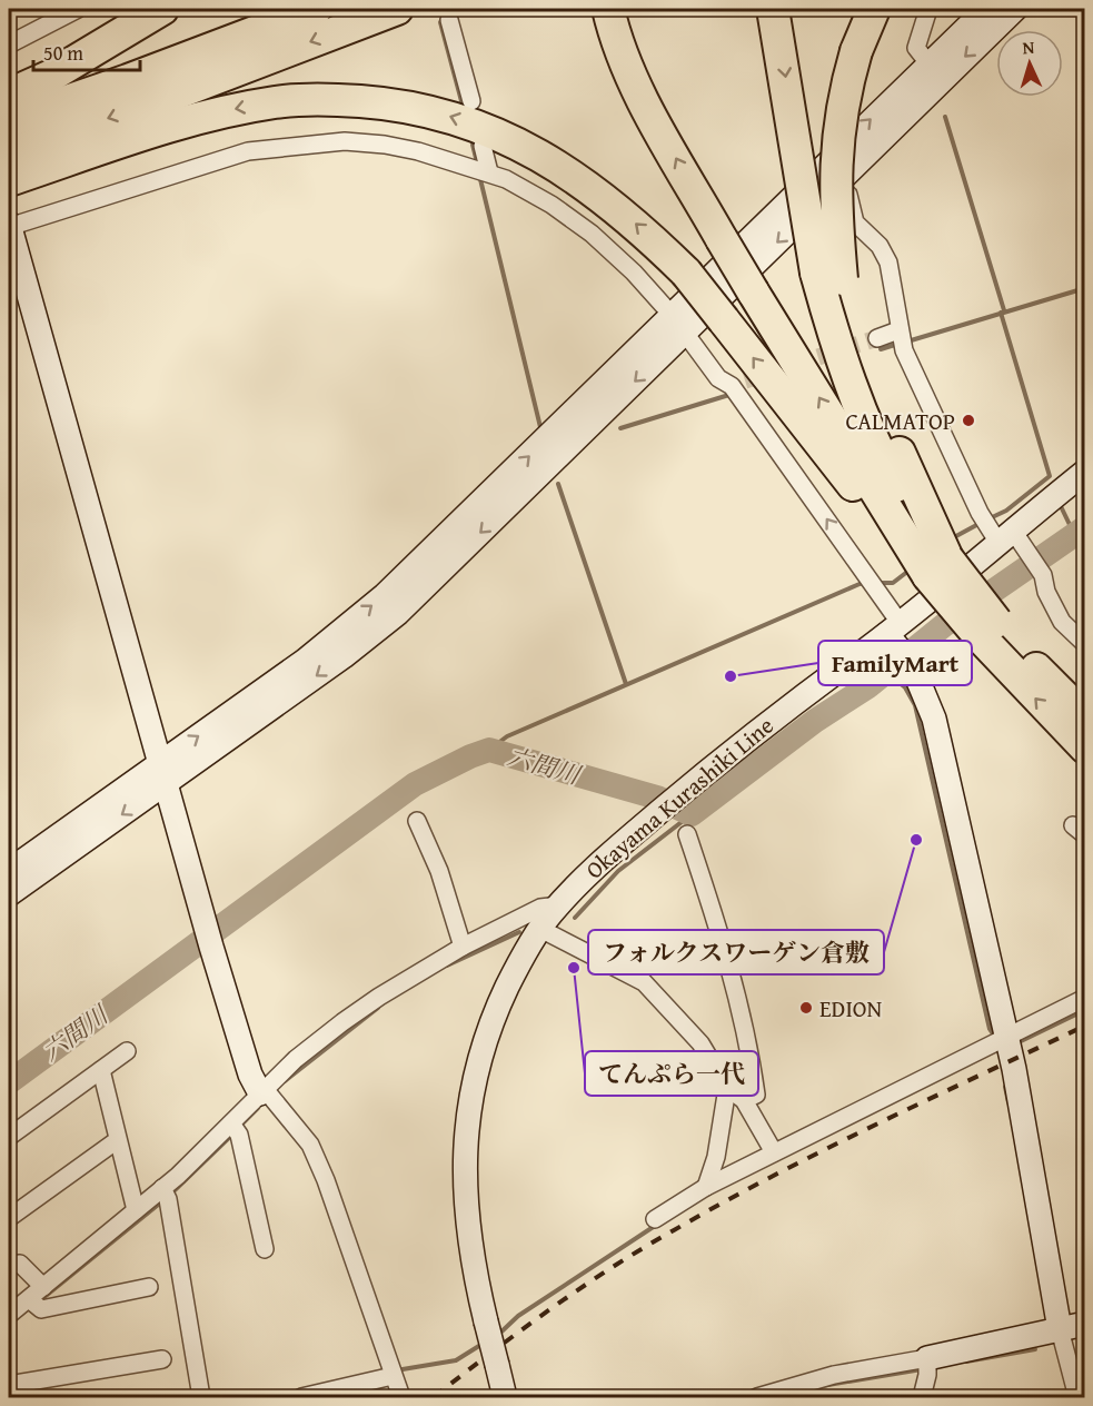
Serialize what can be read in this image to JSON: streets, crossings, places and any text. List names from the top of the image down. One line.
{"streets":{"street":["Okayama Kurashiki Line"]},"water":["六間川"],"places":["CALMATOP","FamilyMart","フォルクスワーゲン倉敷","てんぷら一代","EDION"],"scale_bar":"50 m","north":"top"}
